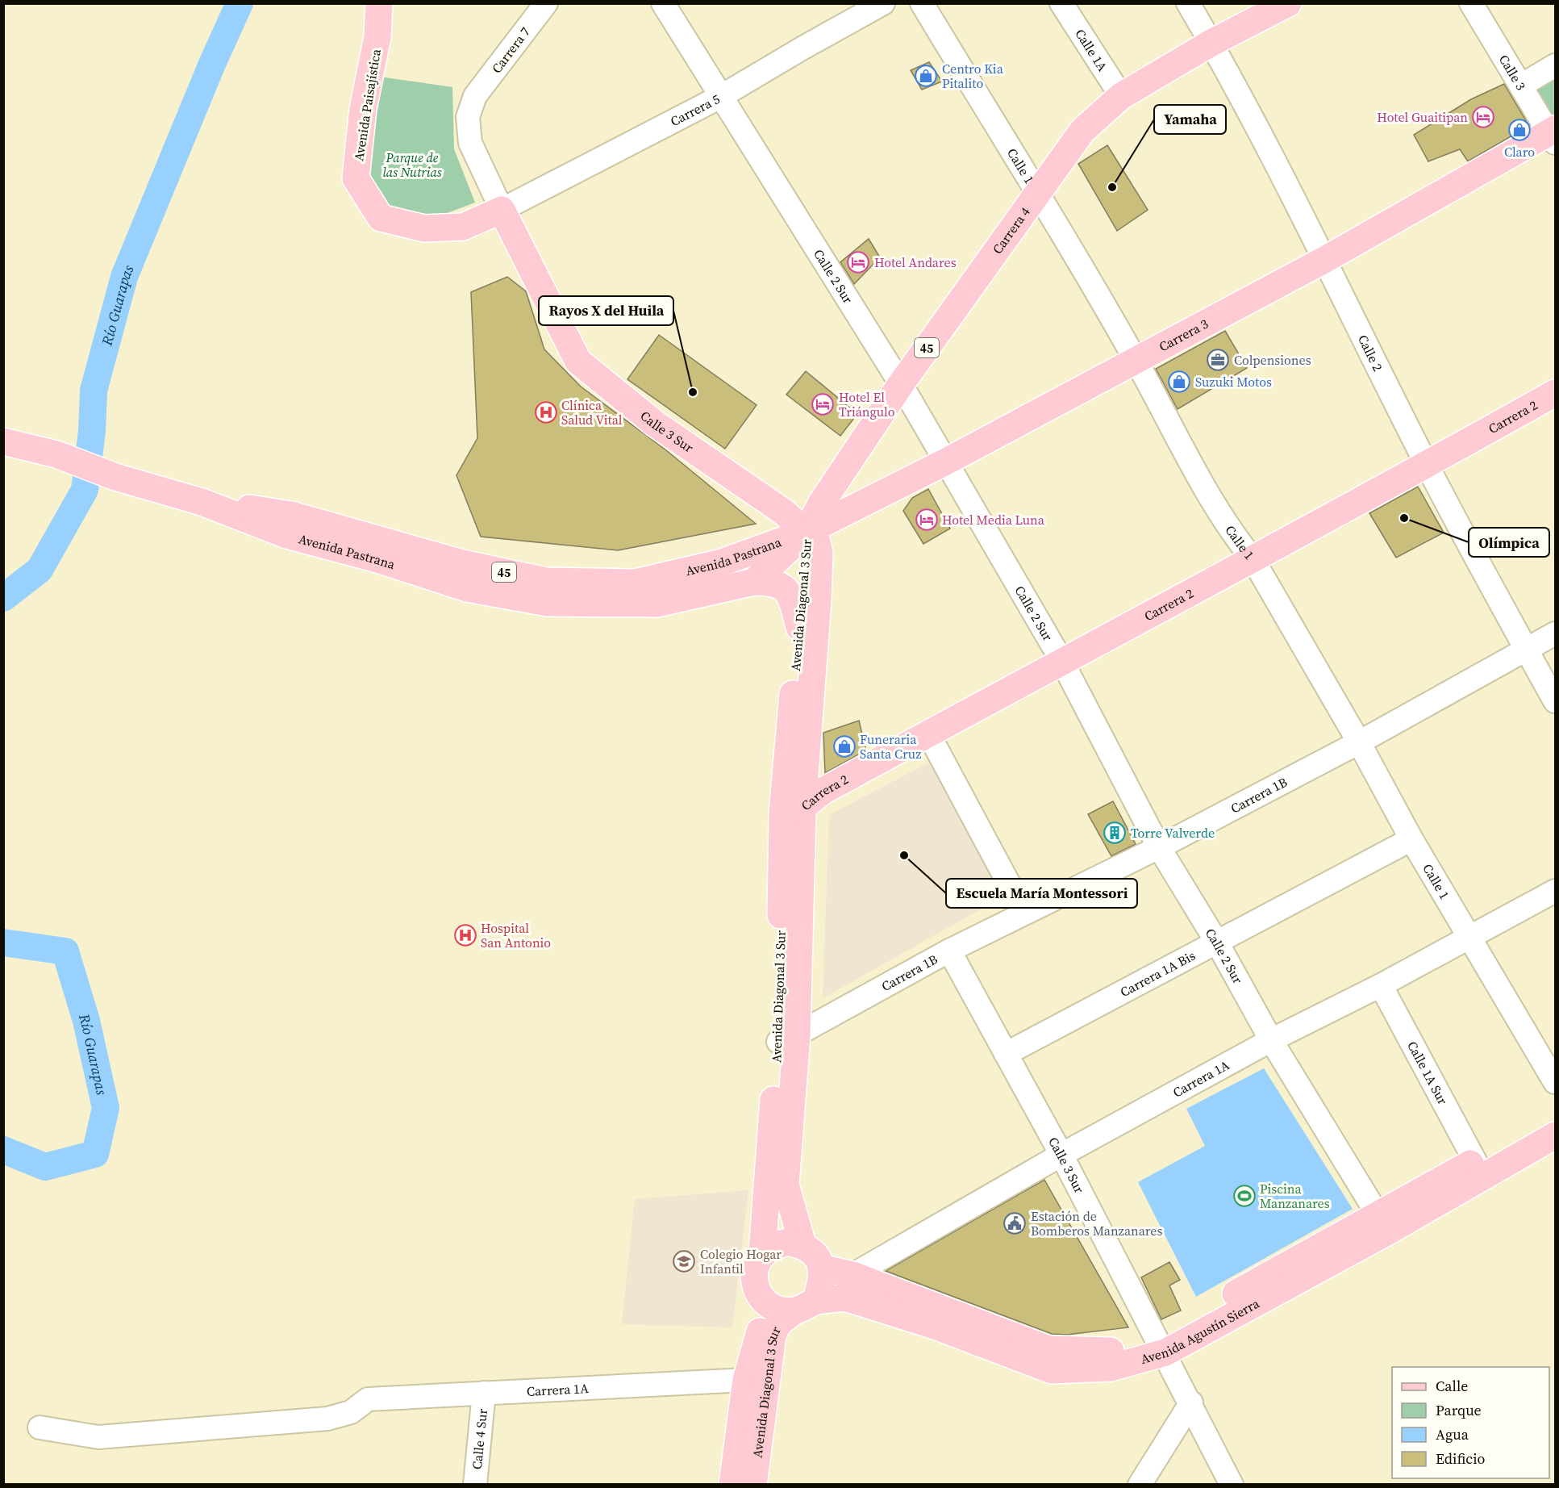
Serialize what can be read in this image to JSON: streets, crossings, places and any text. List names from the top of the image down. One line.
{"streets":{"main road":["Avenida Paisajística","Carrera 4","Carrera 3","45","Carrera 2","Calle 3 Sur","Avenida Pastrana","Avenida Diagonal 3 Sur","Avenida Agustín Sierra"],"street":["Carrera 7","Calle 1A","Calle 3","Carrera 5","Calle 1","Calle 2 Sur","Calle 2","Carrera 1B","Carrera 1A Bis","Calle 1A Sur","Carrera 1A","Calle 4 Sur"]},"crossings":[["Carrera 7","Calle 3 Sur"],["Calle 1A","Carrera 4"],["Calle 3","Carrera 3"],["Avenida Paisajística","Carrera 5"],["Avenida Paisajística","Calle 3 Sur"],["Carrera 5","Calle 2 Sur"],["Carrera 5","Calle 3 Sur"],["Calle 1","Carrera 4"],["Calle 1","Carrera 3"],["Calle 1","Carrera 2"],["Calle 1","Carrera 1B"],["Calle 1","Carrera 1A Bis"],["Calle 1","Carrera 1A"],["Carrera 4","Calle 2 Sur"],["Carrera 4","Carrera 3"],["Carrera 4","Calle 2"],["Carrera 4","Calle 3 Sur"],["Carrera 4","Avenida Pastrana"],["Carrera 4","Avenida Diagonal 3 Sur"],["Calle 2 Sur","Carrera 3"],["Calle 2 Sur","Carrera 2"],["Calle 2 Sur","Carrera 1B"],["Calle 2 Sur","Carrera 1A Bis"],["Calle 2 Sur","Carrera 1A"],["Calle 2 Sur","Avenida Agustín Sierra"],["Carrera 3","Calle 2"],["Carrera 3","Calle 3 Sur"],["Carrera 3","Avenida Pastrana"],["Carrera 3","Avenida Diagonal 3 Sur"],["Calle 2","Carrera 2"],["Calle 2","Carrera 1B"],["Carrera 2","Avenida Diagonal 3 Sur"],["Calle 3 Sur","Avenida Pastrana"],["Calle 3 Sur","Avenida Diagonal 3 Sur"],["Calle 3 Sur","Carrera 1B"],["Calle 3 Sur","Carrera 1A Bis"],["Calle 3 Sur","Carrera 1A"],["Calle 3 Sur","Avenida Agustín Sierra"],["Avenida Pastrana","Avenida Diagonal 3 Sur"],["Avenida Diagonal 3 Sur","Carrera 1B"],["Avenida Diagonal 3 Sur","Carrera 1A"],["Avenida Diagonal 3 Sur","Avenida Agustín Sierra"],["Calle 1A Sur","Carrera 1A"],["Calle 1A Sur","Avenida Agustín Sierra"],["Carrera 1A","Avenida Agustín Sierra"],["Carrera 1A","Calle 4 Sur"]],"water":["Río Guarapas"],"parks":["Parque de las Nutrias"],"places":{"shop":["Centro Kia Pitalito","Claro","Suzuki Motos","Funeraria Santa Cruz"],"hotel":["Hotel Guaitipan","Hotel Andares","Hotel El Triángulo","Hotel Media Luna"],"other":["Yamaha","Rayos X del Huila","Olímpica","Escuela María Montessori"],"office":["Colpensiones"],"hospital":["Clínica Salud Vital","Hospital San Antonio"],"building":["Torre Valverde"],"sports":["Piscina Manzanares"],"public building":["Estación de Bomberos Manzanares"],"school or university":["Colegio Hogar Infantil"]},"legend":["Calle","Parque","Agua","Edificio"]}
